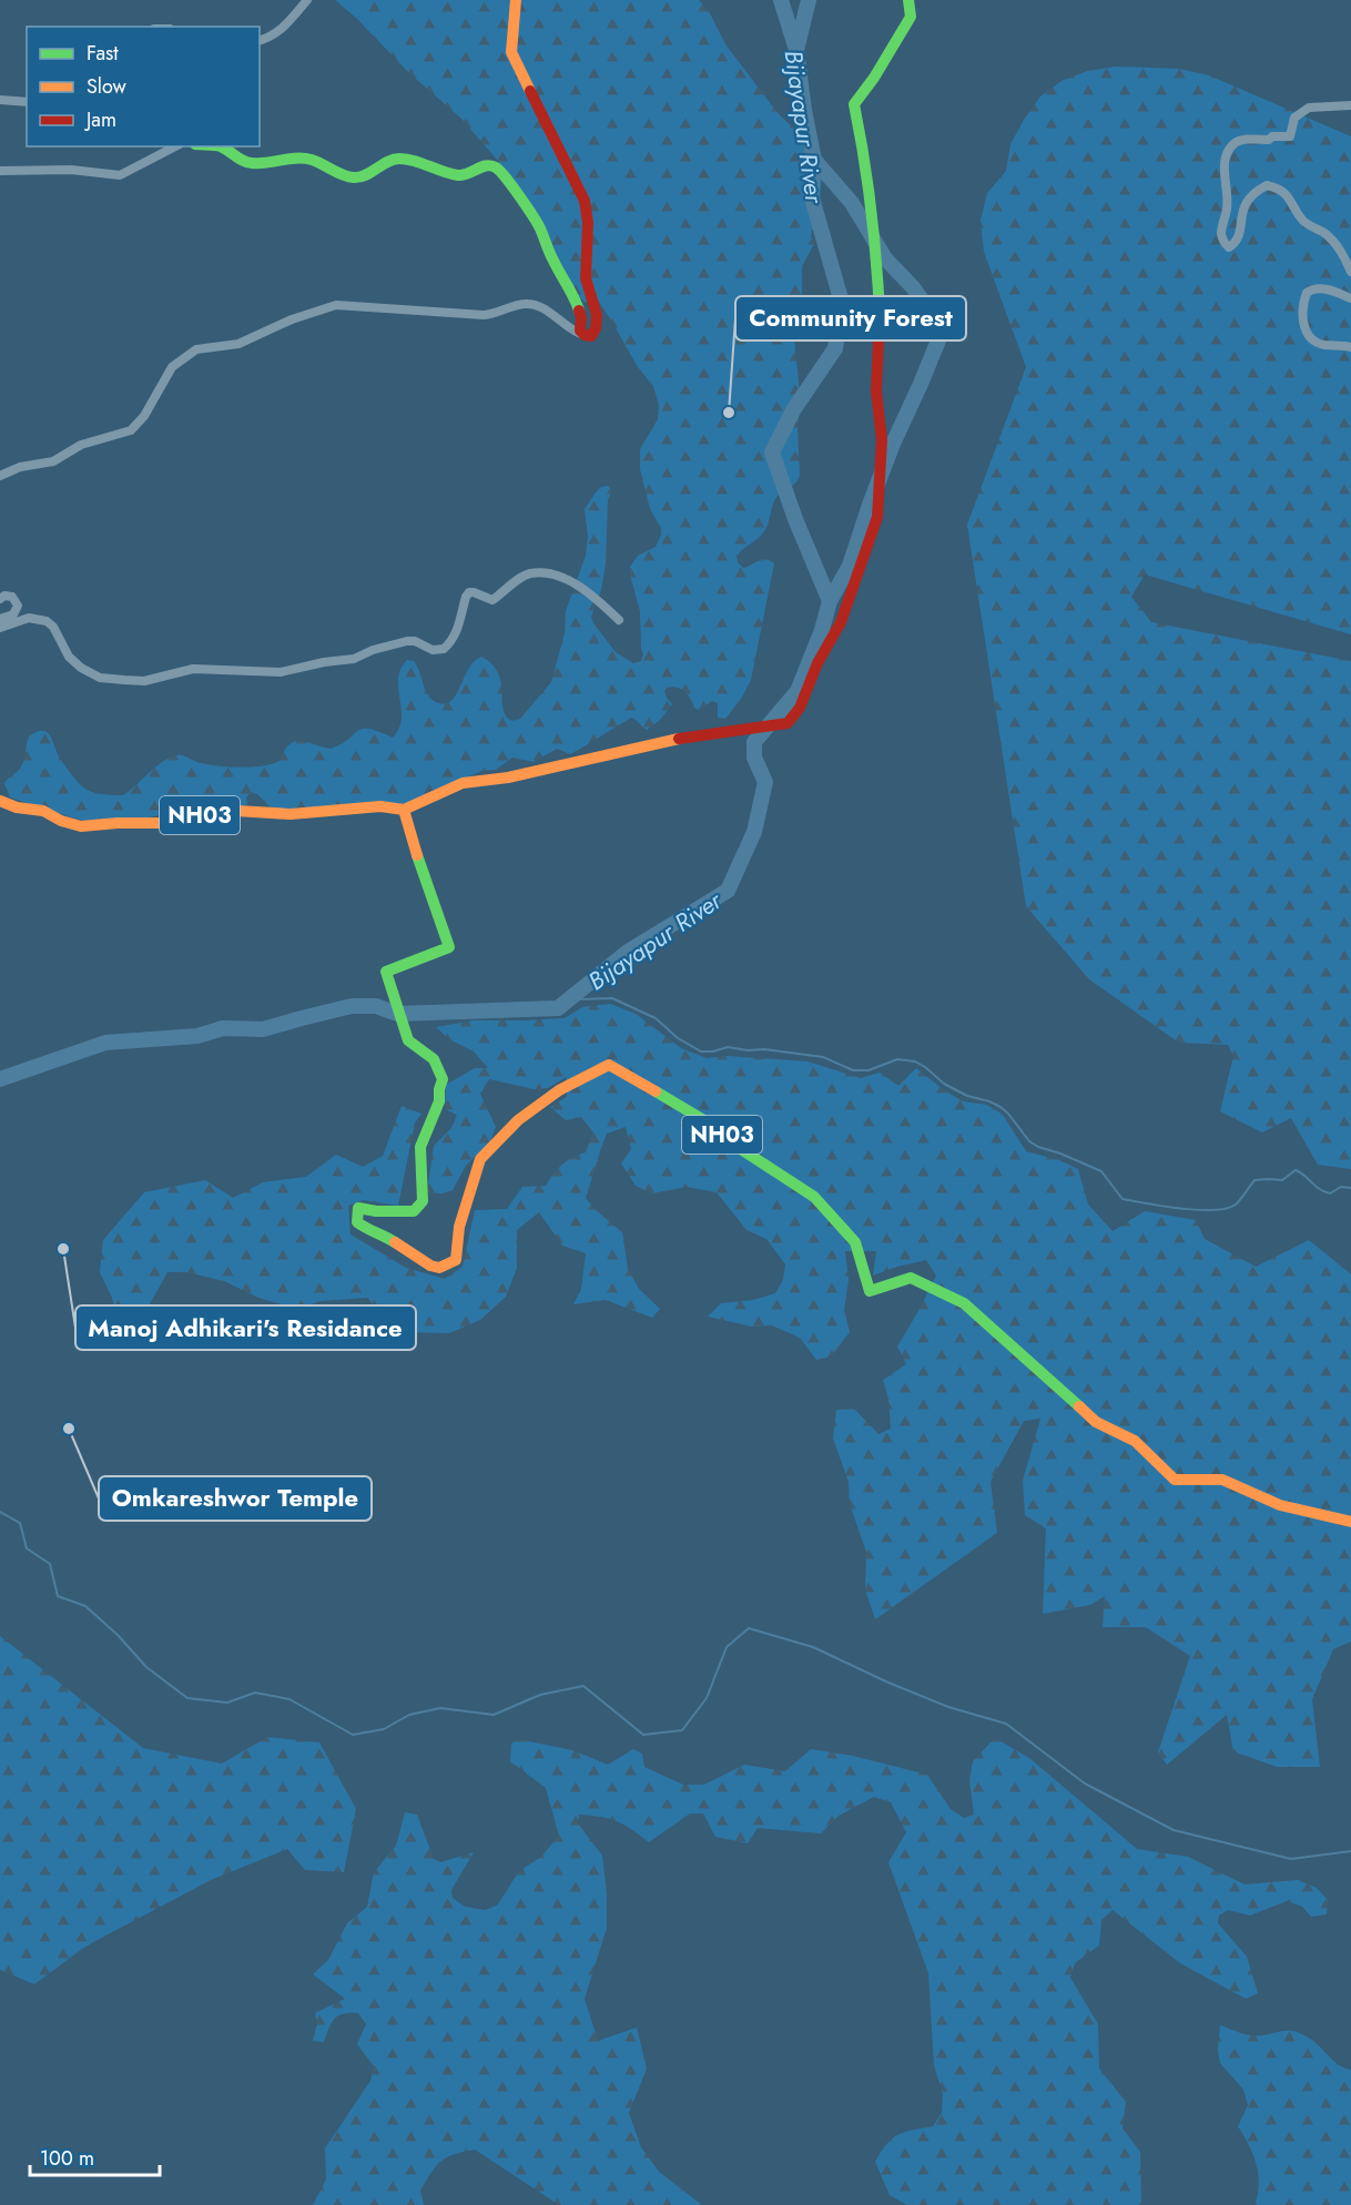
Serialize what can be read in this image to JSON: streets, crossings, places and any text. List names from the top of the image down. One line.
{"streets":{"main road":["NH03"]},"water":["Bijayapur River"],"places":["Community Forest","Manoj Adhikari's Residance","Omkareshwor Temple"],"legend":["Fast","Slow","Jam"],"scale_bar":"100 m"}
